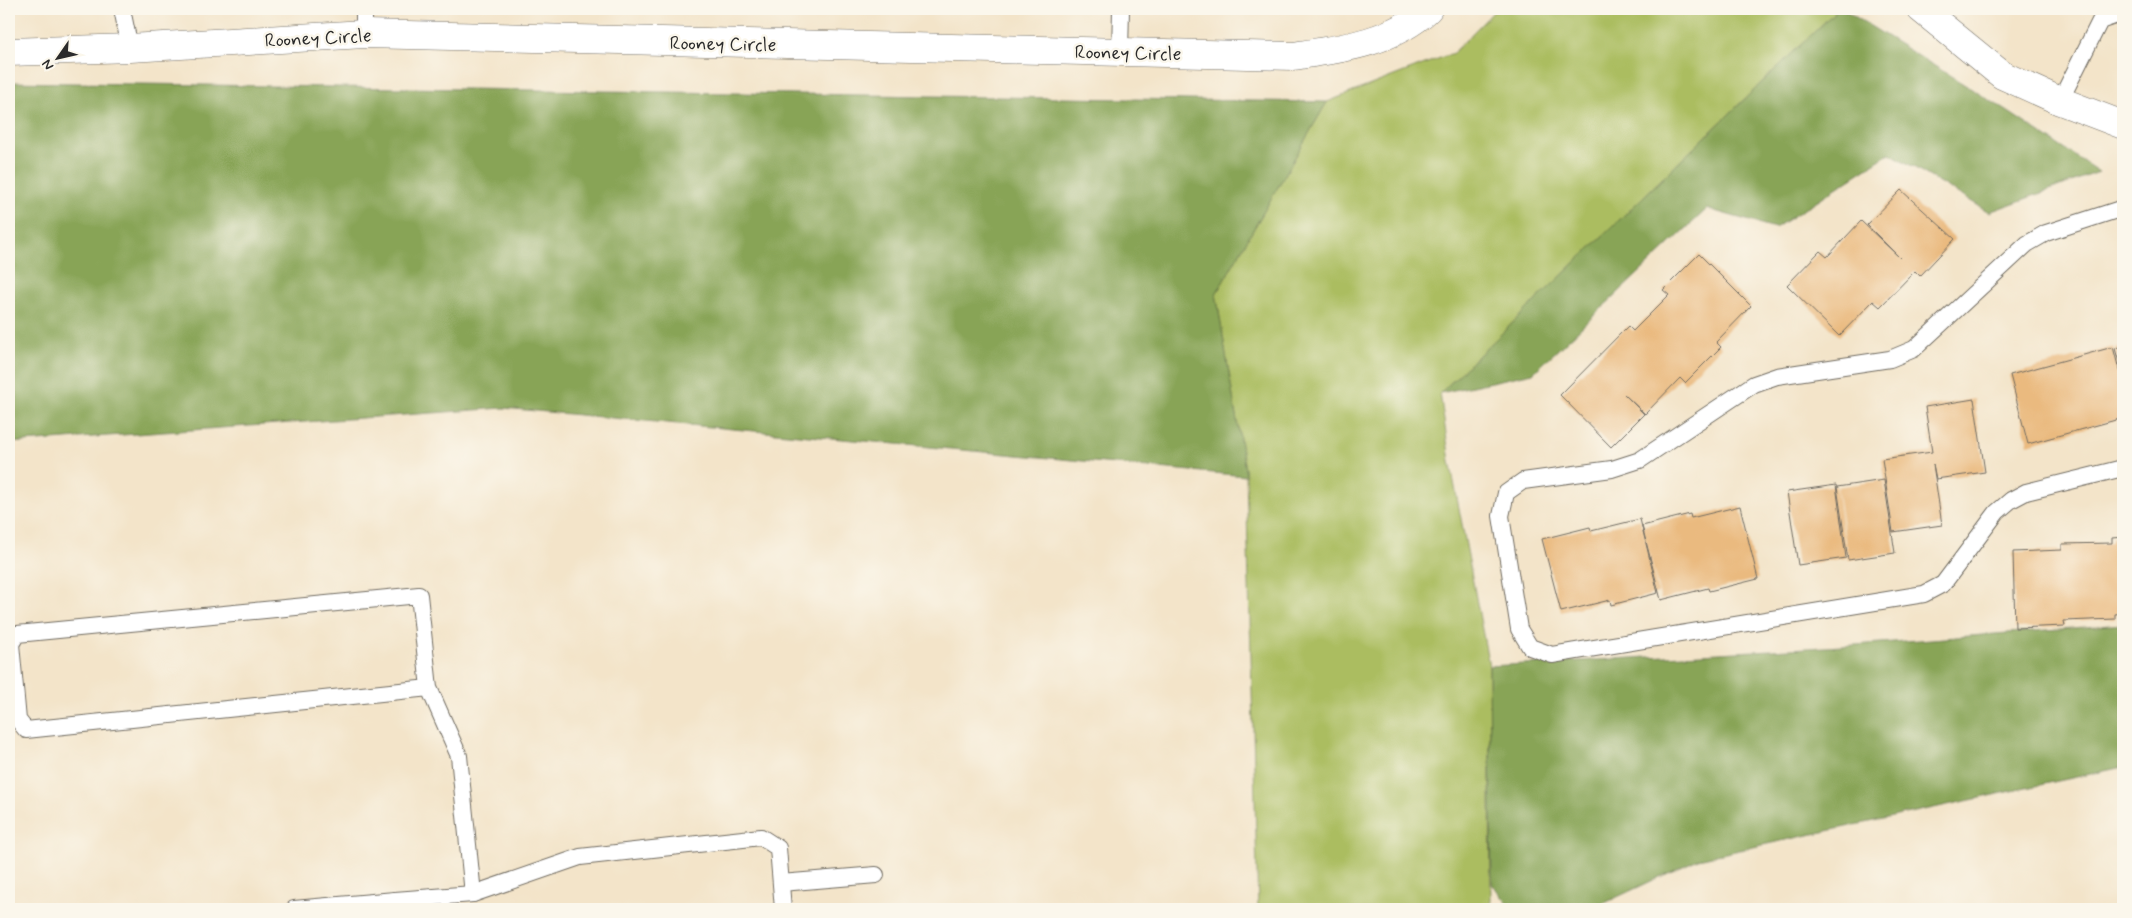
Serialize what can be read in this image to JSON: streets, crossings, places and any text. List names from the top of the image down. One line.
{"streets":{"street":["Rooney Circle"]},"north":"bottom left"}
